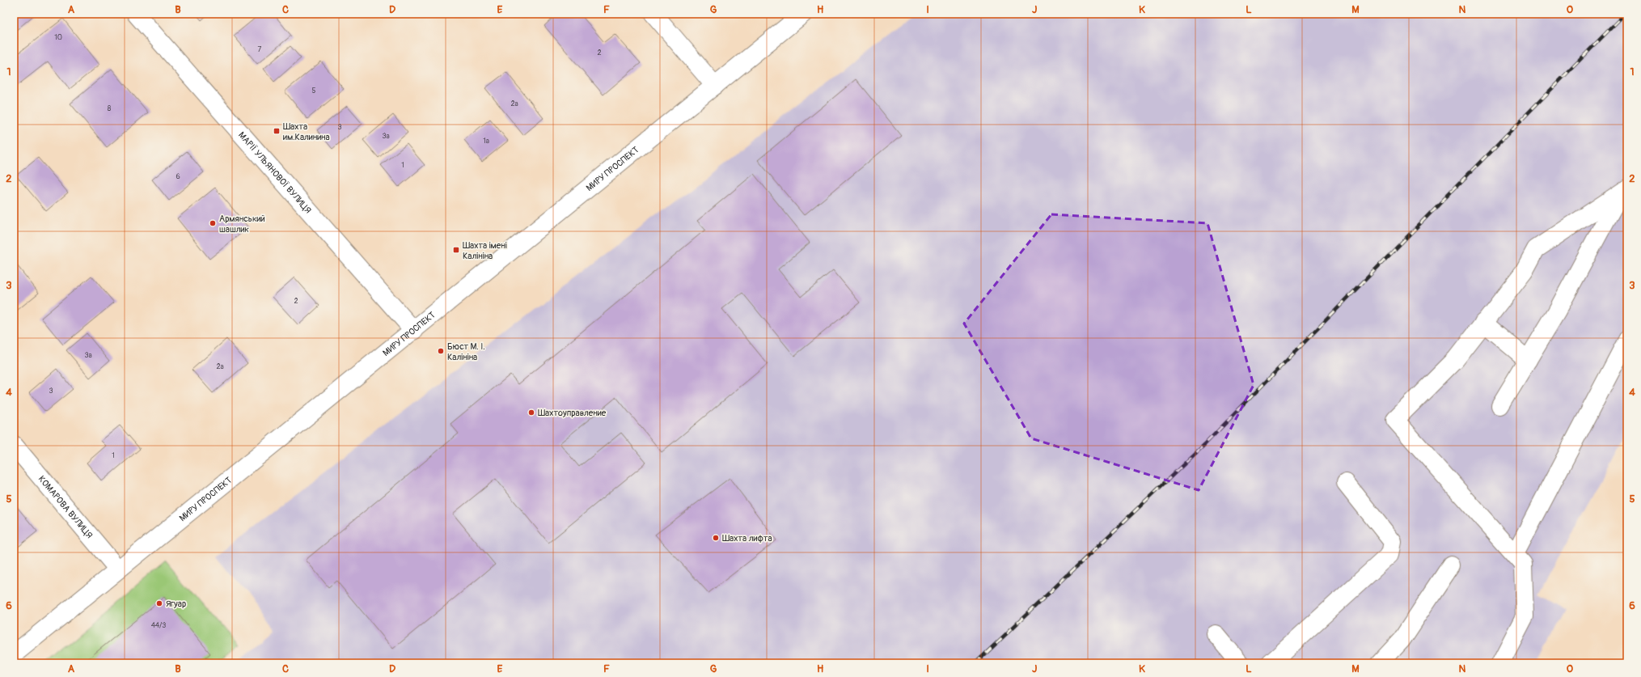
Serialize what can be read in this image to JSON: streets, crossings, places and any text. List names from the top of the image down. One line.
{"streets":{"main road":["МИРУ ПРОСПЕКТ","МАРІЇ УЛЬЯНОВОЇ ВУЛИЦЯ","КОМАРОВА ВУЛИЦЯ"]},"crossings":[["МИРУ ПРОСПЕКТ","МАРІЇ УЛЬЯНОВОЇ ВУЛИЦЯ"],["МИРУ ПРОСПЕКТ","КОМАРОВА ВУЛИЦЯ"]],"places":{"transit":["Шахта им.Калинина","Шахта імені Калініна"],"other":["Армянський шашлик","Бюст М. І. Калініна","Шахтоуправление","Шахта лифта","Ягуар"]},"house_numbers":["10","7","2","5","2а","8","3","3а","1а","1","6","2","3а","2а","3","1","44/3"],"grid":{"columns":["A","B","C","D","E","F","G","H","I","J","K","L","M","N","O"],"rows":["1","2","3","4","5","6"]}}
